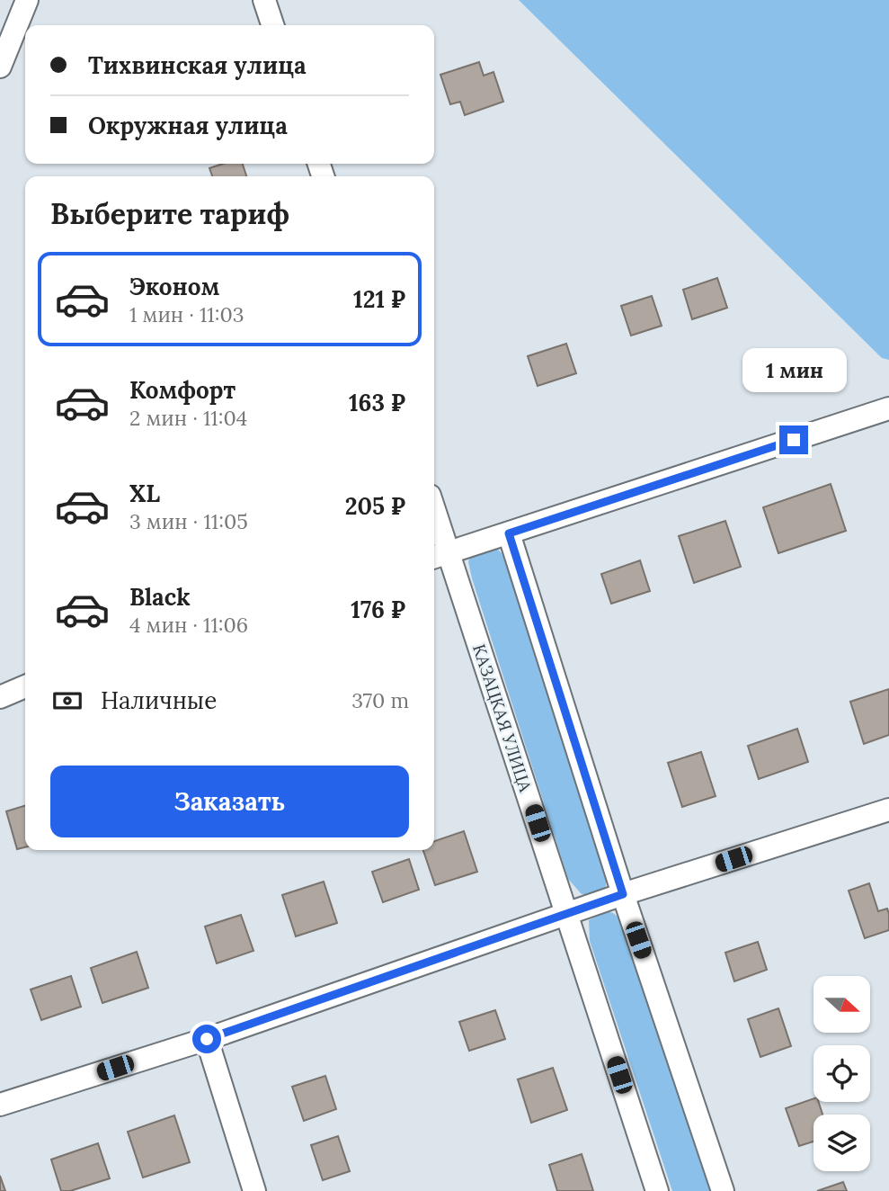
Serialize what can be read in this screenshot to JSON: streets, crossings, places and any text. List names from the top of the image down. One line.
{"streets":{"street":["КАЗАЦКАЯ УЛИЦА"]},"north":"right","page":{"banner":["Тихвинская улица","Окружная улица"],"heading":"Выберите тариф","list":[{"name":"Эконом","note":"1 мин · 11:03","value":"121 ₽"},{"name":"Комфорт","note":"2 мин · 11:04","value":"163 ₽"},{"name":"XL","note":"3 мин · 11:05","value":"205 ₽"},{"name":"Black","note":"4 мин · 11:06","value":"176 ₽"}],"bubble":"1 мин","pay":["Наличные","370 m"],"buttons":"Заказать"}}
